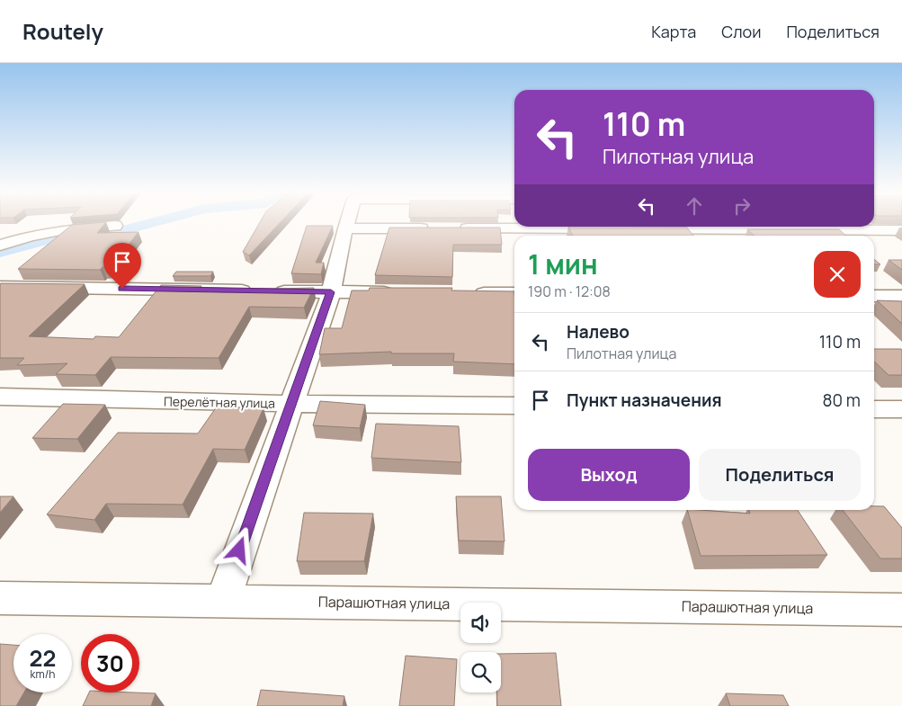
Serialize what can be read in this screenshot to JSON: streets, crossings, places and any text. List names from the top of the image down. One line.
{"streets":{"street":["Перелётная улица","Парашютная улица"]},"page":{"header":"Routely","nav":["Карта","Слои","Поделиться"],"turn":["110 m","Пилотная улица"],"heading":["1 мин","190 m · 12:08"],"list":[{"name":"Налево","note":"Пилотная улица","value":"110 m"},{"name":"Пункт назначения","value":"80 m"}],"buttons":["Выход","Поделиться"],"speed":"22 km/h","limit":"30"}}
